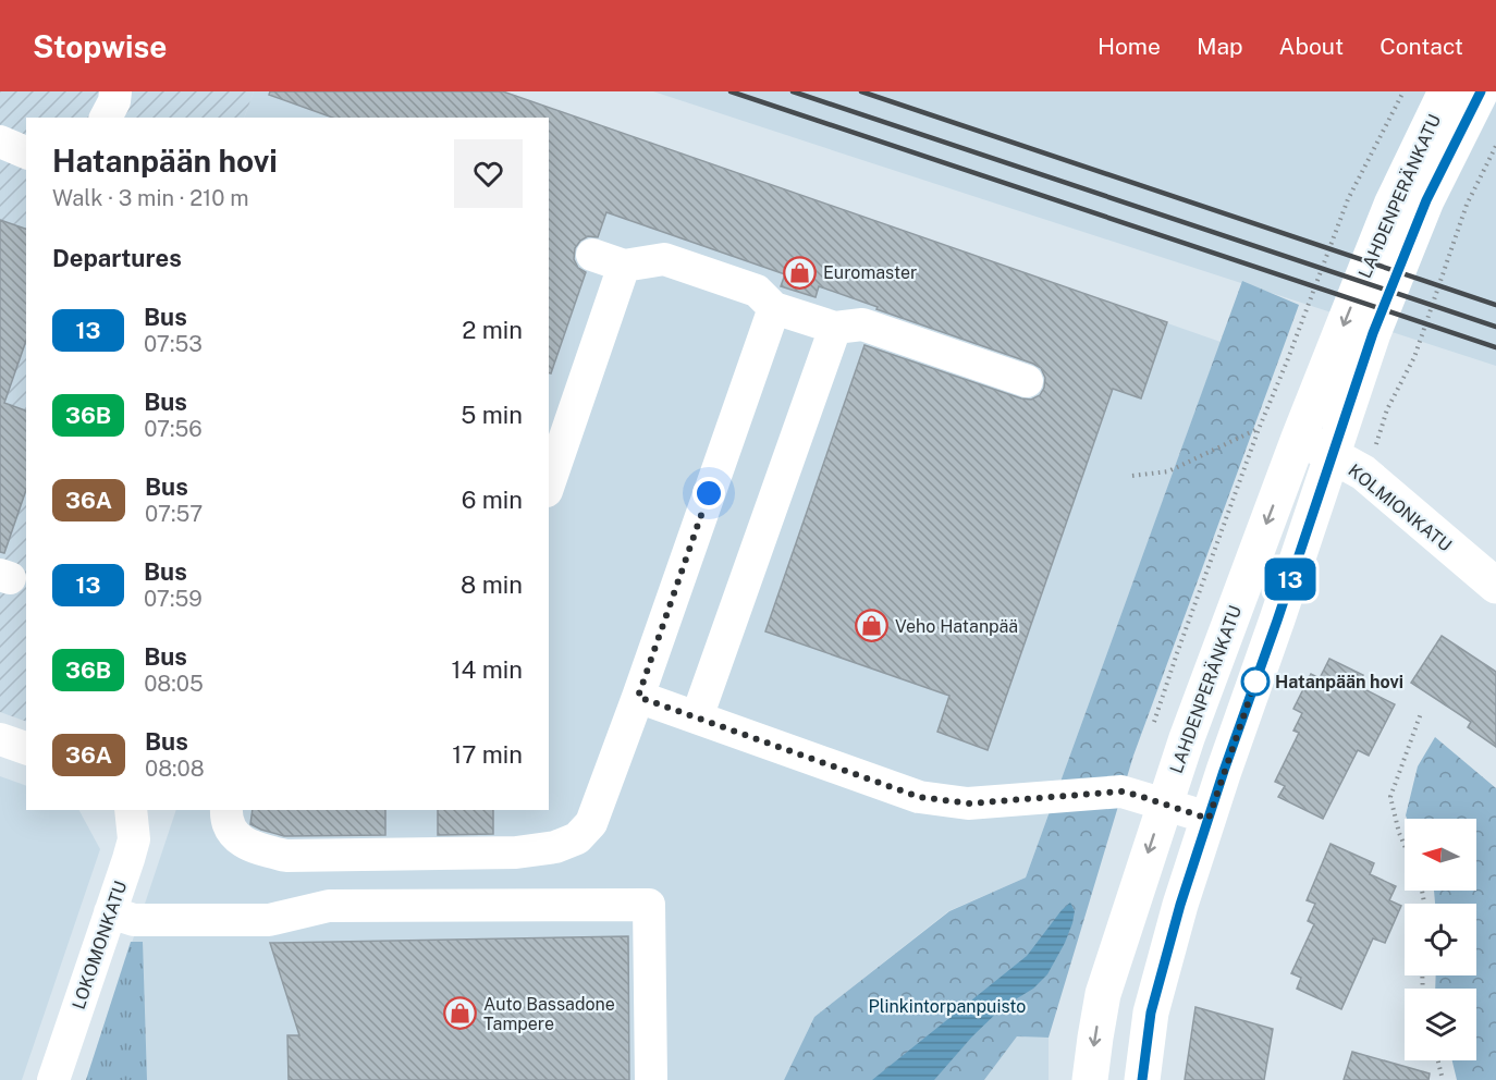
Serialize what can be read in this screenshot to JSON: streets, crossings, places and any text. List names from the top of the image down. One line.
{"streets":{"main road":["LAHDENPERÄNKATU","KOLMIONKATU"],"street":["LOKOMONKATU"]},"crossings":[["LAHDENPERÄNKATU","KOLMIONKATU"]],"parks":["Plinkintorpanpuisto"],"places":{"shop":["Euromaster","Veho Hatanpää","Auto Bassadone Tampere"],"other":["Hatanpään hovi"]},"lines":["bus line 13"],"north":"left","page":{"header":"Stopwise","nav":["Home","Map","About","Contact"],"on_map":"13","heading":[["Hatanpään hovi","Walk · 3 min · 210 m"],"Departures"],"list":[{"mark":"13","name":"Bus","note":"07:53","value":"2 min"},{"mark":"36B","name":"Bus","note":"07:56","value":"5 min"},{"mark":"36A","name":"Bus","note":"07:57","value":"6 min"},{"mark":"13","name":"Bus","note":"07:59","value":"8 min"},{"mark":"36B","name":"Bus","note":"08:05","value":"14 min"},{"mark":"36A","name":"Bus","note":"08:08","value":"17 min"}]}}
